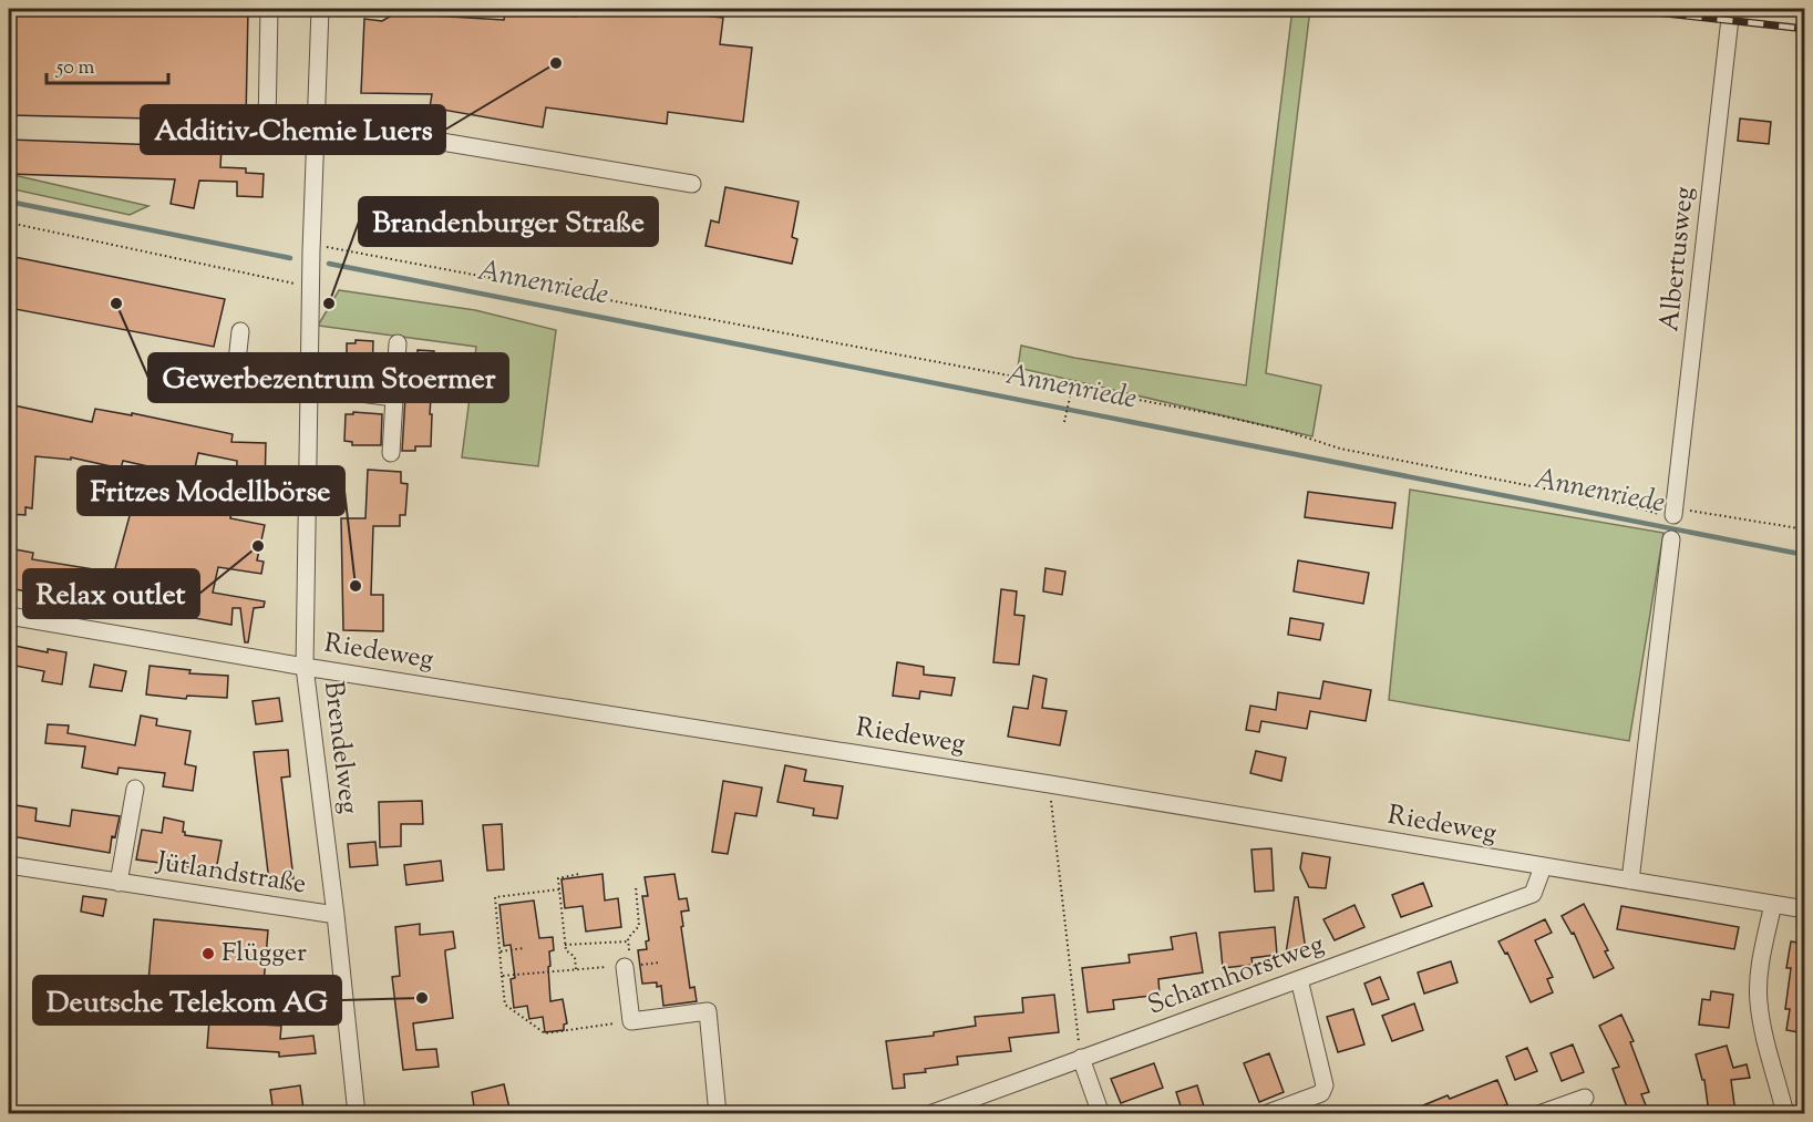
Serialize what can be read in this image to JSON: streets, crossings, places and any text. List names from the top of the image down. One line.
{"streets":{"street":["Albertusweg","Riedeweg","Brendelweg","Jütlandstraße","Scharnhorstweg"]},"crossings":[["Riedeweg","Brendelweg"],["Riedeweg","Scharnhorstweg"],["Brendelweg","Jütlandstraße"]],"water":["Annenriede"],"places":["Additiv-Chemie Luers","Gewerbezentrum Stoermer","Brandenburger Straße","Relax outlet","Fritzes Modellbörse","Flügger","Deutsche Telekom AG"],"scale_bar":"50 m"}
